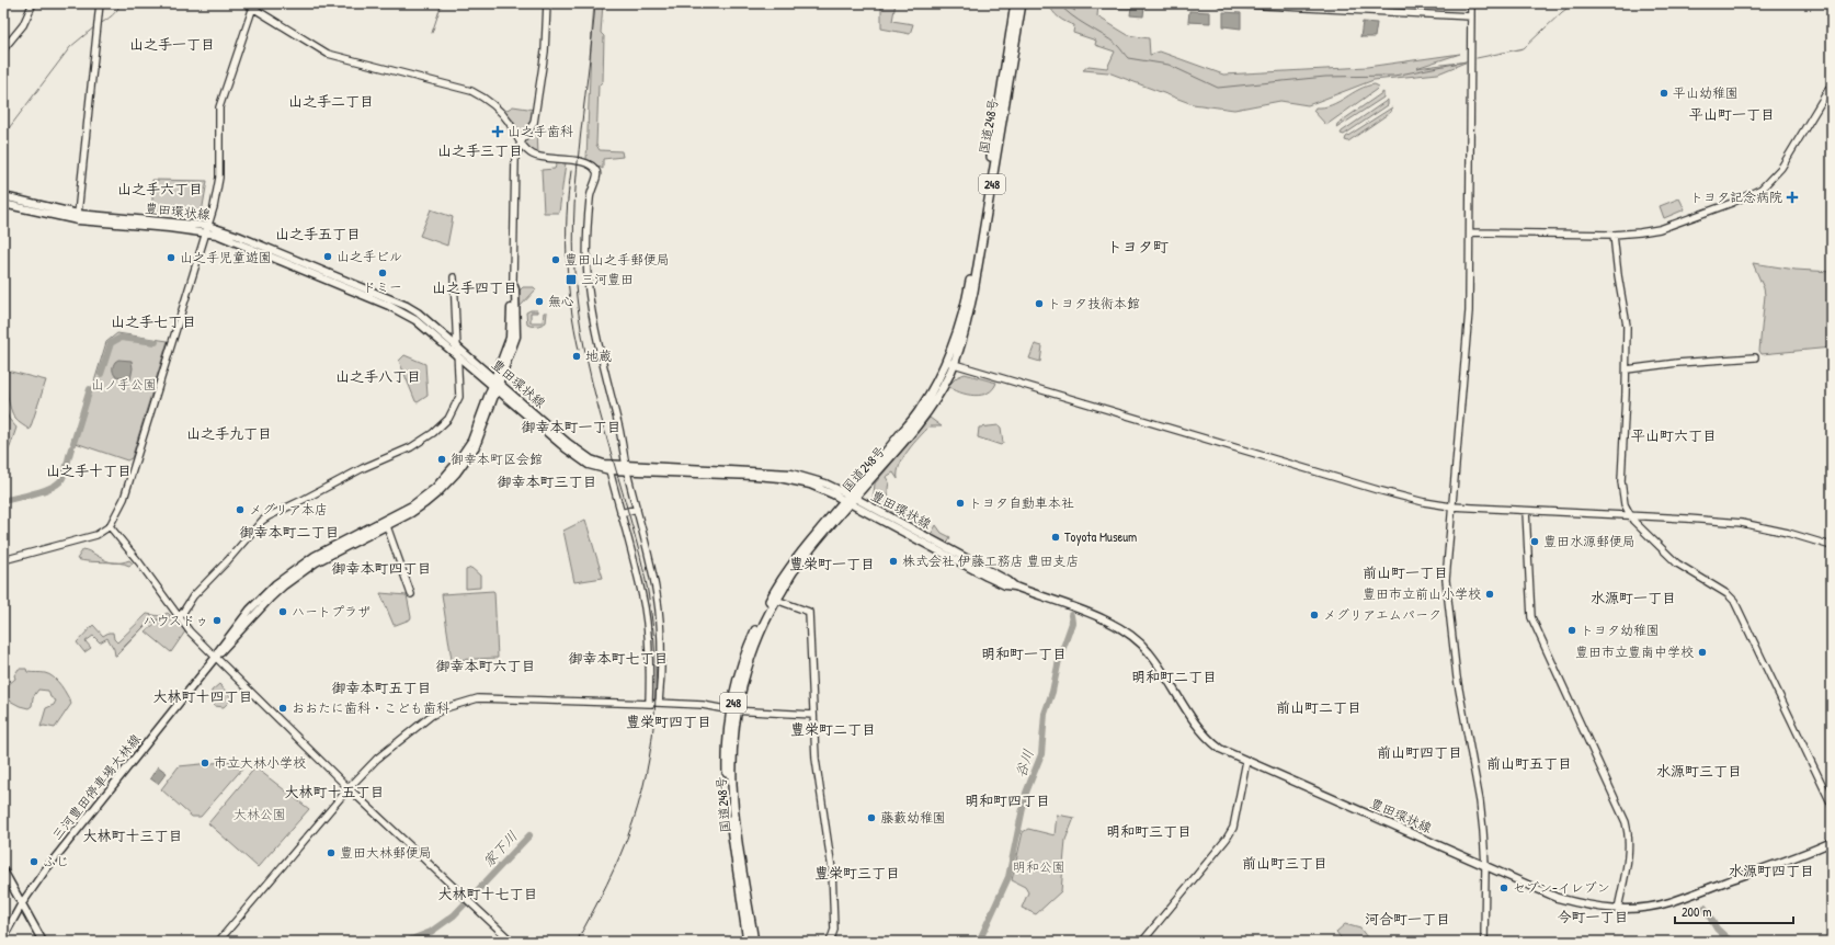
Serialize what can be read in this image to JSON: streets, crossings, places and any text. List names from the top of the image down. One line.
{"streets":{"highway":["国道248号","248"],"main road":["豊田環状線","三河豊田停車場大林線"]},"crossings":[["国道248号","豊田環状線"],["豊田環状線","三河豊田停車場大林線"]],"districts":["山之手一丁目","山之手二丁目","平山町一丁目","山之手三丁目","山之手六丁目","山之手五丁目","トヨタ町","山之手四丁目","山之手七丁目","山之手八丁目","御幸本町一丁目","山之手九丁目","平山町六丁目","山之手十丁目","御幸本町三丁目","御幸本町二丁目","豊栄町一丁目","御幸本町四丁目","前山町一丁目","水源町一丁目","明和町一丁目","御幸本町七丁目","御幸本町六丁目","明和町二丁目","御幸本町五丁目","大林町十四丁目","前山町二丁目","豊栄町四丁目","豊栄町二丁目","前山町四丁目","前山町五丁目","水源町三丁目","大林町十五丁目","明和町四丁目","明和町三丁目","大林町十三丁目","前山町三丁目","水源町四丁目","豊栄町三丁目","大林町十七丁目","今町一丁目","河合町一丁目"],"water":["谷川","家下川"],"parks":["山ノ手公園","大林公園","明和公園"],"places":{"other":["平山幼稚園","山之手ビル","山之手児童遊園","豊田山之手郵便局","ドミー","無心","トヨタ技術本館","地蔵","御幸本町区会館","トヨタ自動車本社","メグリア本店","Toyota Museum","豊田水源郵便局","株式会社 伊藤工務店 豊田支店","豊田市立前山小学校","ハートプラザ","メグリアエムパーク","ハウスドゥ","トヨタ幼稚園","豊田市立豊南中学校","おおたに歯科・こども歯科","市立大林小学校","藤藪幼稚園","豊田大林郵便局","ふじ","セブン-イレブン"],"health":["山之手歯科","トヨタ記念病院"],"transit":["三河豊田"]},"scale_bar":"200 m"}
